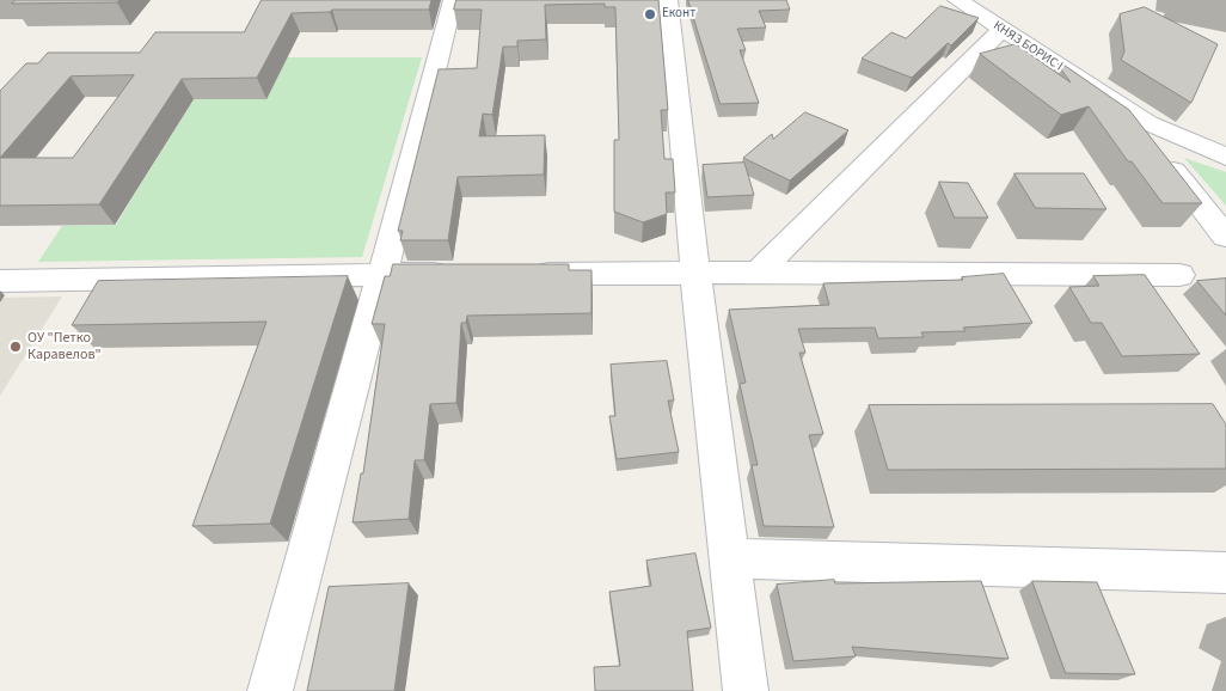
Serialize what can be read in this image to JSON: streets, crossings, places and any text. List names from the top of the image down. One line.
{"streets":{"street":["КНЯЗ БОРИС I"]},"places":["Еконт","ОУ \"Петко Каравелов\""]}
